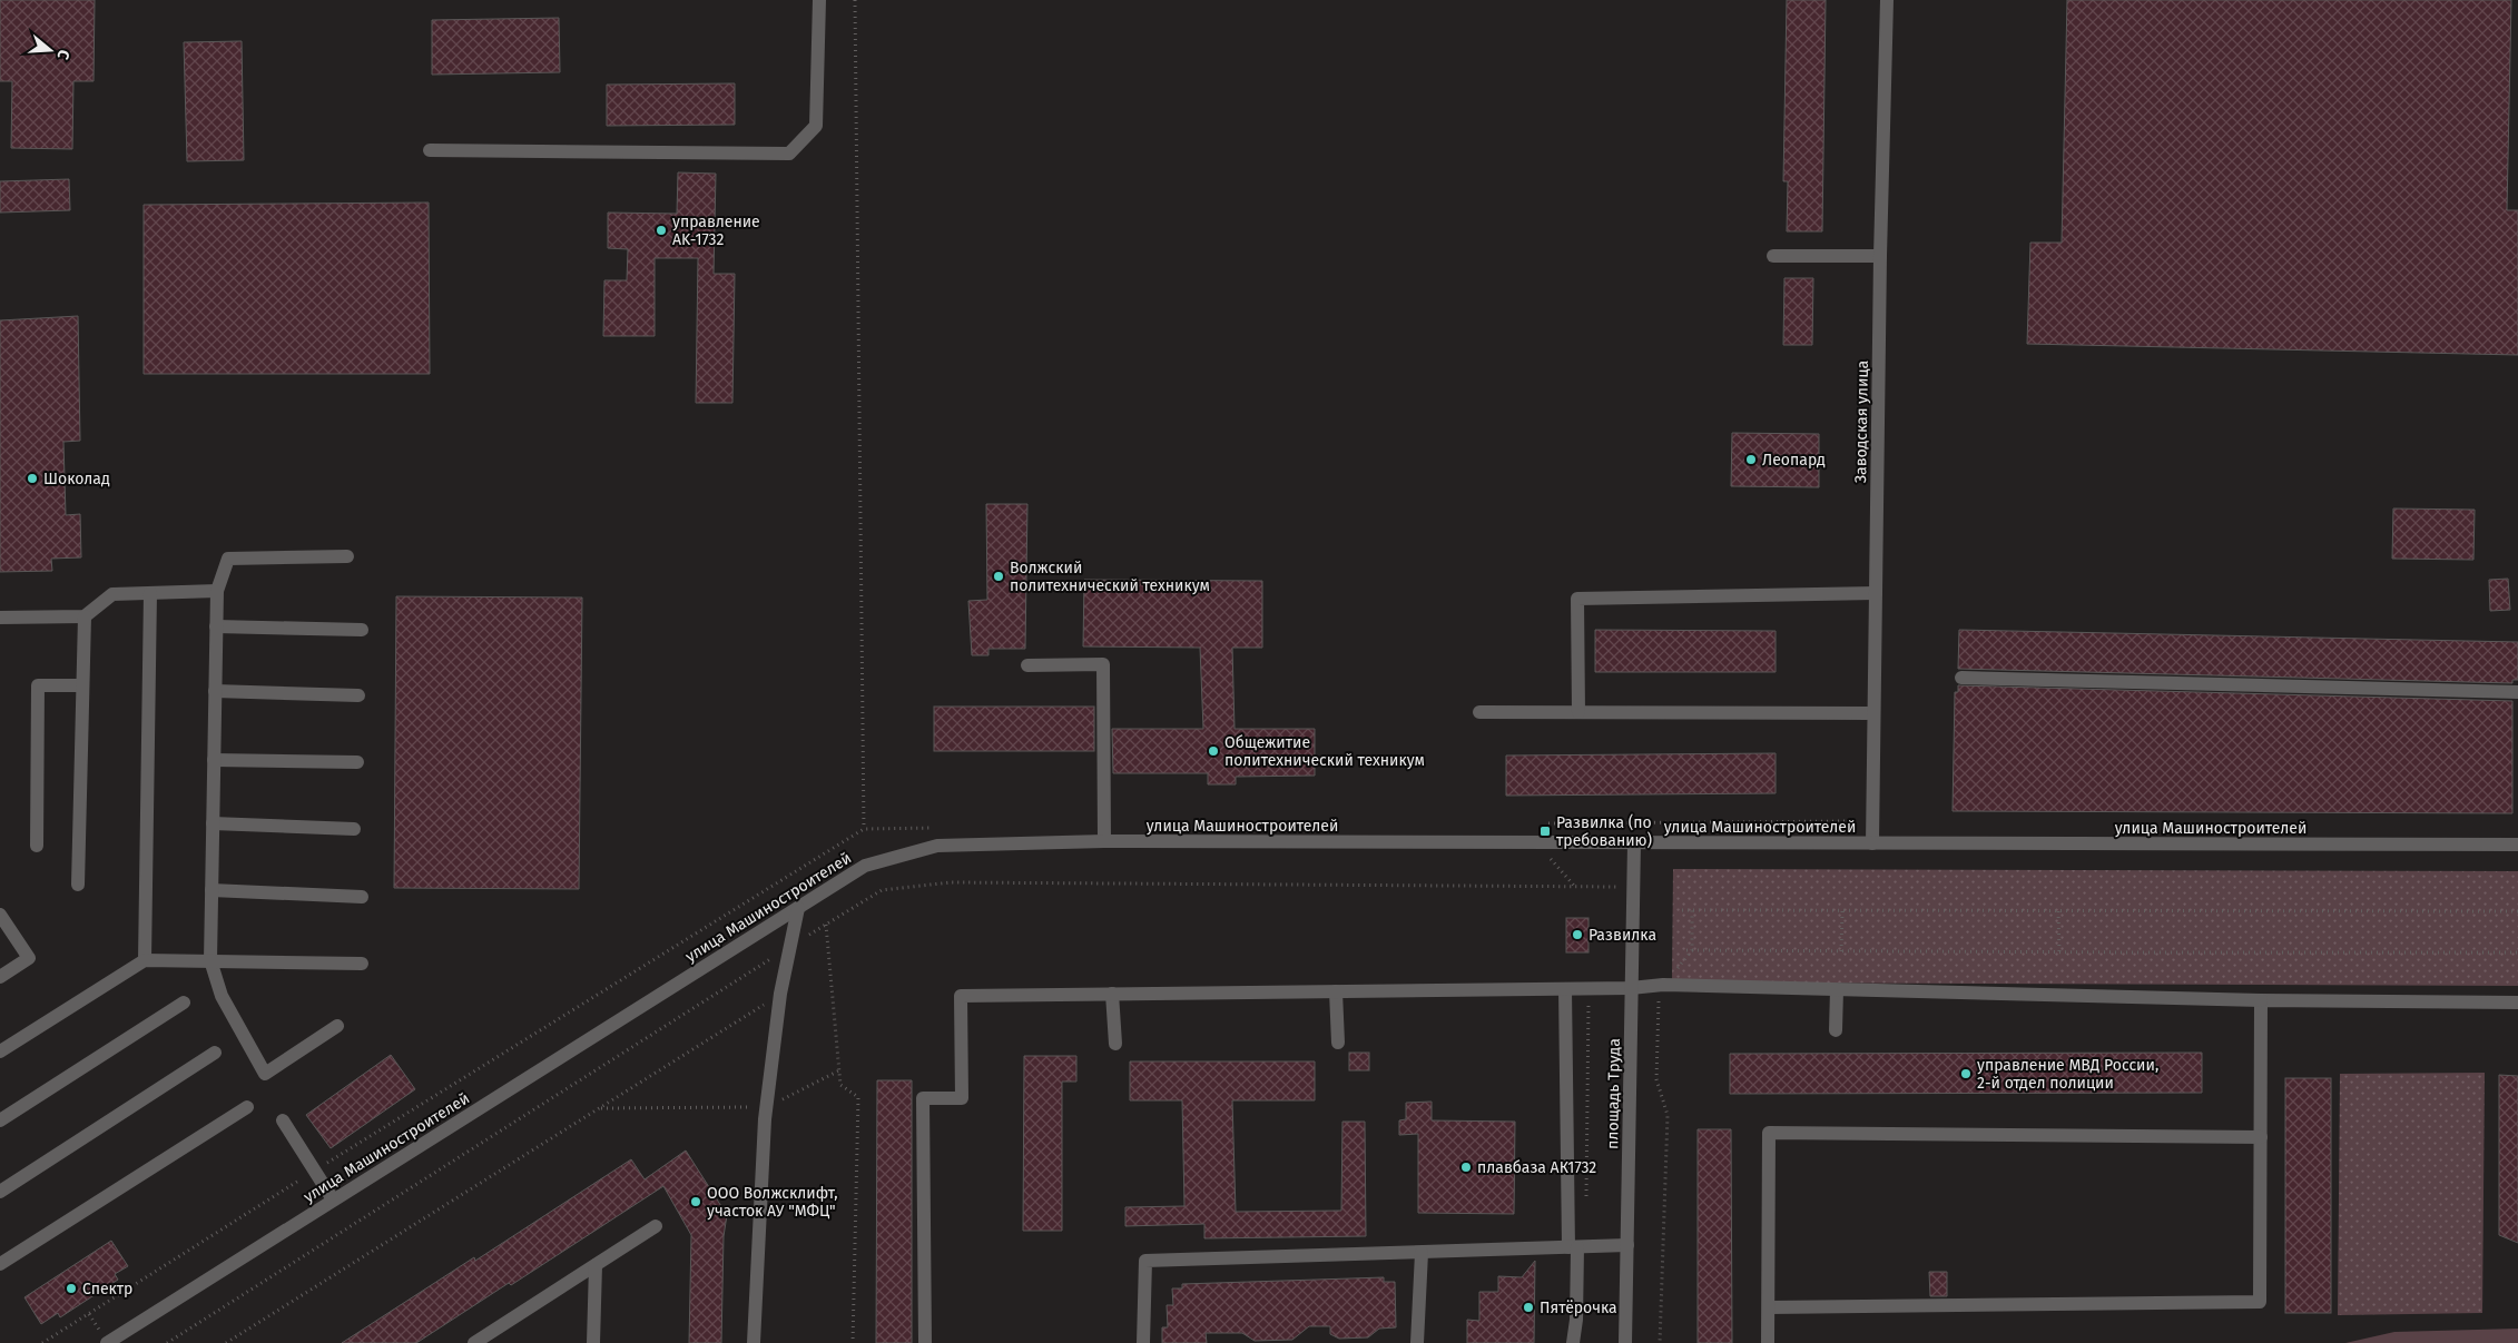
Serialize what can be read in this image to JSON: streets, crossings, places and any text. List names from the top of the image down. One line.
{"streets":{"street":["Заводская улица","улица Машиностроителей","площадь Труда"]},"crossings":[["Заводская улица","улица Машиностроителей"],["улица Машиностроителей","площадь Труда"]],"places":{"other":["управление AK-1732","Леопард","Шоколад","Волжский политехнический техникум","Общежитие политехнический техникум","Развилка","управление МВД России, 2-й отдел полиции","плавбаза АК1732","ООО Волжсклифт, участок АУ \"МФЦ\"","Спектр","Пятёрочка"],"transit":["Развилка (по требованию)"]},"north":"right"}
